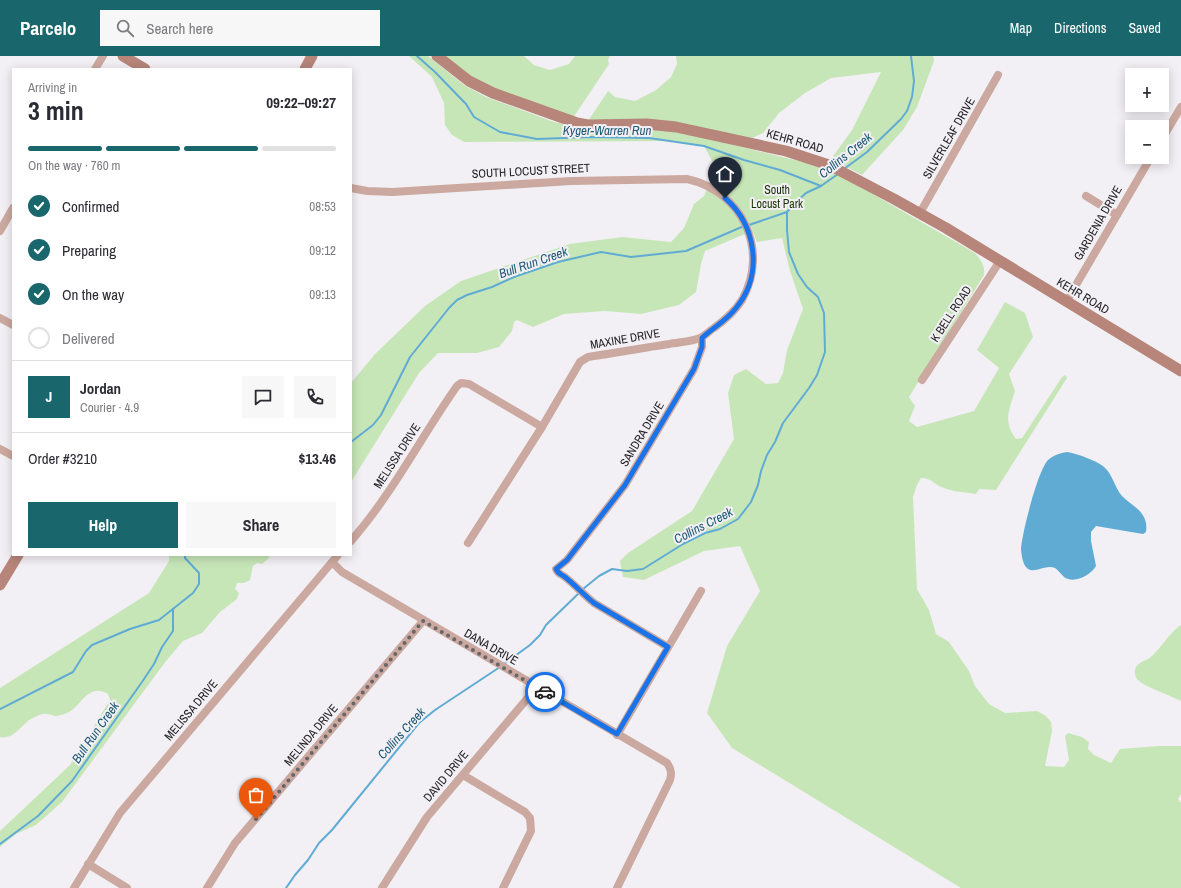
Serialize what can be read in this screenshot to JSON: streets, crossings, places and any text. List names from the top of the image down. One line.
{"streets":{"street":["SILVERLEAF DRIVE","KEHR ROAD","SOUTH LOCUST STREET","GARDENIA DRIVE","K BELL ROAD","MAXINE DRIVE","SANDRA DRIVE","MELISSA DRIVE","DANA DRIVE","MELINDA DRIVE","DAVID DRIVE"]},"crossings":[["SILVERLEAF DRIVE","KEHR ROAD"],["KEHR ROAD","GARDENIA DRIVE"],["KEHR ROAD","K BELL ROAD"],["SOUTH LOCUST STREET","MAXINE DRIVE"],["SOUTH LOCUST STREET","SANDRA DRIVE"],["MAXINE DRIVE","SANDRA DRIVE"],["MAXINE DRIVE","MELISSA DRIVE"],["MELISSA DRIVE","DANA DRIVE"],["DANA DRIVE","MELINDA DRIVE"],["DANA DRIVE","DAVID DRIVE"]],"water":["Kyger-Warren Run","Collins Creek","Bull Run Creek"],"parks":["South Locust Park"],"page":{"header":"Parcelo","search":"Search here","nav":["Map","Directions","Saved"],"map_buttons":["+","−"],"heading":["3 min","Arriving in","09:22–09:27"],"panel":["Jordan","Courier · 4.9","Order #3210","$13.46"],"bar":"On the way · 760 m","list":[["Confirmed","08:53"],["Preparing","09:12"],["On the way","09:13"],"Delivered"],"round":"J","buttons":["Help","Share"]}}
